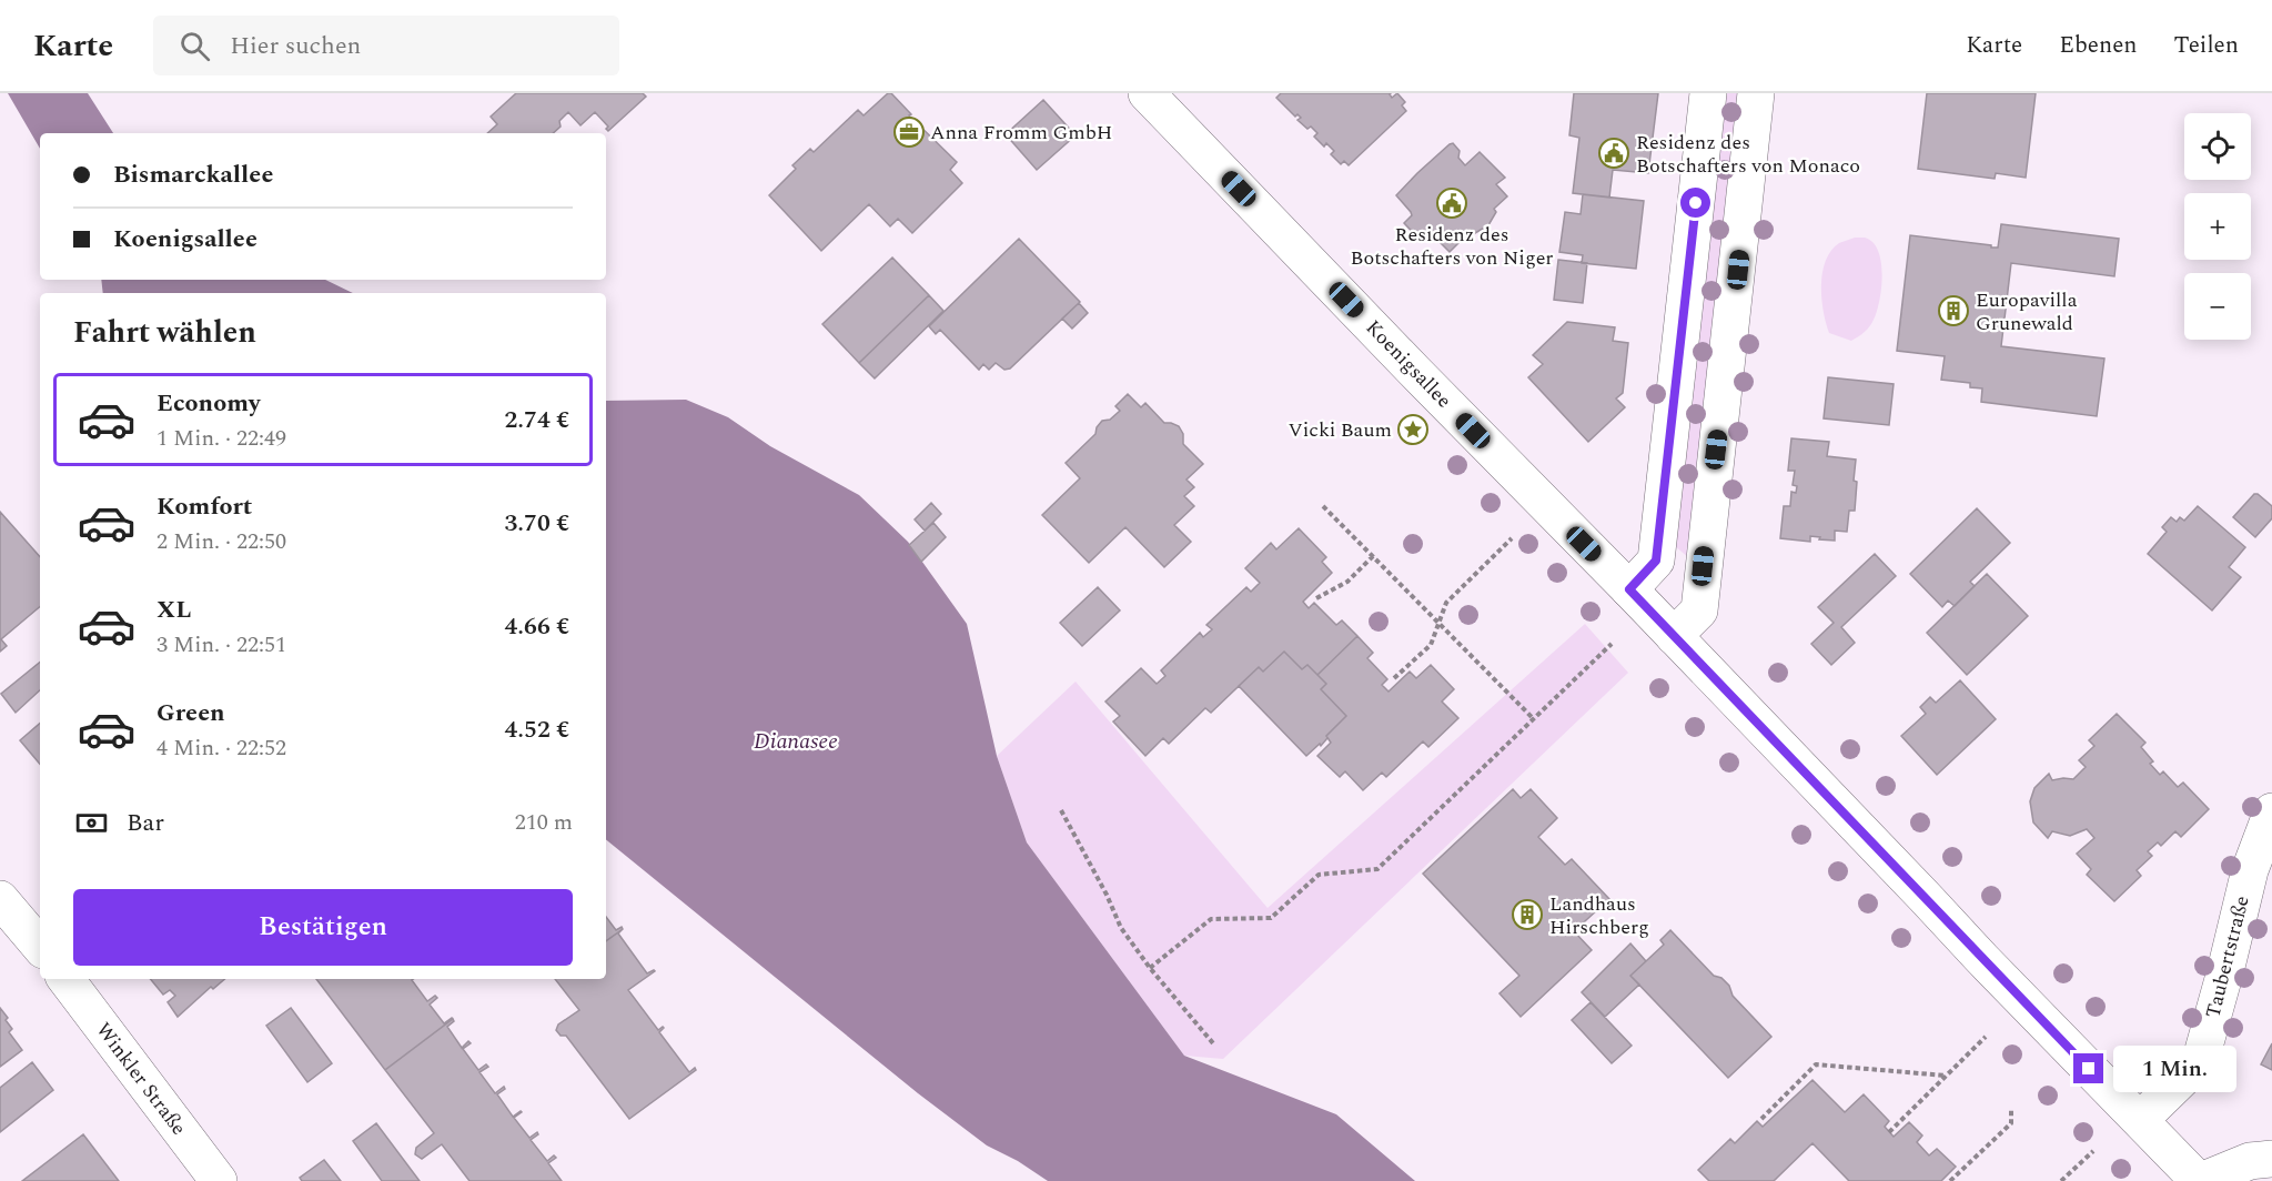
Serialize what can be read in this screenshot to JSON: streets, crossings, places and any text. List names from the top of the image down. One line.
{"streets":{"street":["Koenigsallee","Taubertstraße","Winkler Straße"]},"crossings":[["Koenigsallee","Taubertstraße"]],"water":["Dianasee"],"places":{"office":["Anna Fromm GmbH"],"public building":["Residenz des Botschafters von Monaco","Residenz des Botschafters von Niger"],"building":["Europavilla Grunewald","Landhaus Hirschberg"],"place":["Vicki Baum"]},"page":{"header":"Karte","search":"Hier suchen","nav":["Karte","Ebenen","Teilen"],"map_buttons":["+","−"],"banner":["Bismarckallee","Koenigsallee"],"heading":"Fahrt wählen","list":[{"name":"Economy","note":"1 Min. · 22:49","value":"2.74 €"},{"name":"Komfort","note":"2 Min. · 22:50","value":"3.70 €"},{"name":"XL","note":"3 Min. · 22:51","value":"4.66 €"},{"name":"Green","note":"4 Min. · 22:52","value":"4.52 €"}],"pay":["Bar","210 m"],"buttons":"Bestätigen","bubble":"1 Min."}}
